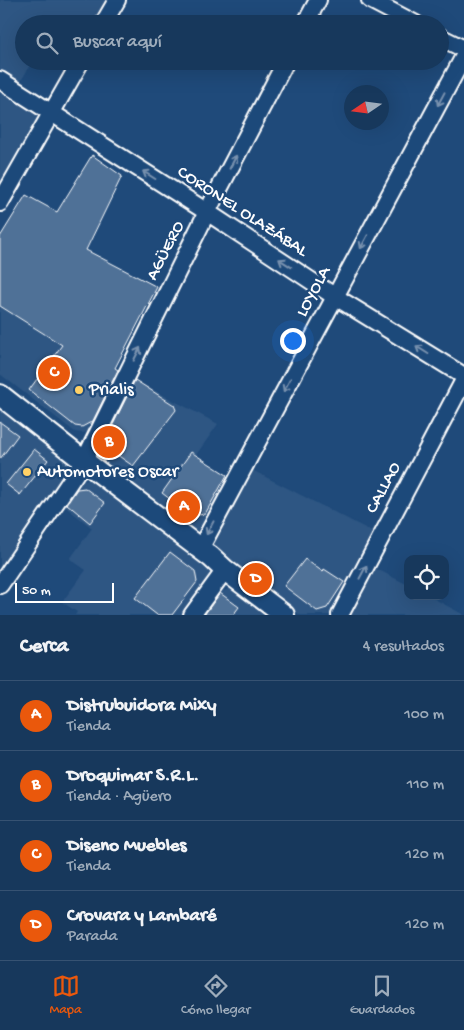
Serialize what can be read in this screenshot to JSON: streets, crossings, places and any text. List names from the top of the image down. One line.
{"streets":{"street":["CORONEL OLAZÁBAL","AGÜERO","LOYOLA","CALLAO"]},"crossings":[["CORONEL OLAZÁBAL","AGÜERO"],["CORONEL OLAZÁBAL","LOYOLA"]],"one_way":["CORONEL OLAZÁBAL","AGÜERO","LOYOLA","CALLAO"],"places":["Prialis","Automotores Oscar"],"scale_bar":"50 m","north":"left","page":{"search":"Buscar aquí","pins":["C","B","A","D"],"scale":"50 m","heading":["Cerca","4 resultados"],"list":[{"mark":"A","name":"Distrubuidora Mixy","note":"Tienda","value":"100 m"},{"mark":"B","name":"Droquimar S.R.L.","note":"Tienda · Agüero","value":"110 m"},{"mark":"C","name":"Diseno Muebles","note":"Tienda","value":"120 m"},{"mark":"D","name":"Crovara y Lambaré","note":"Parada","value":"120 m"}],"nav":["Mapa","Cómo llegar","Guardados"]}}
